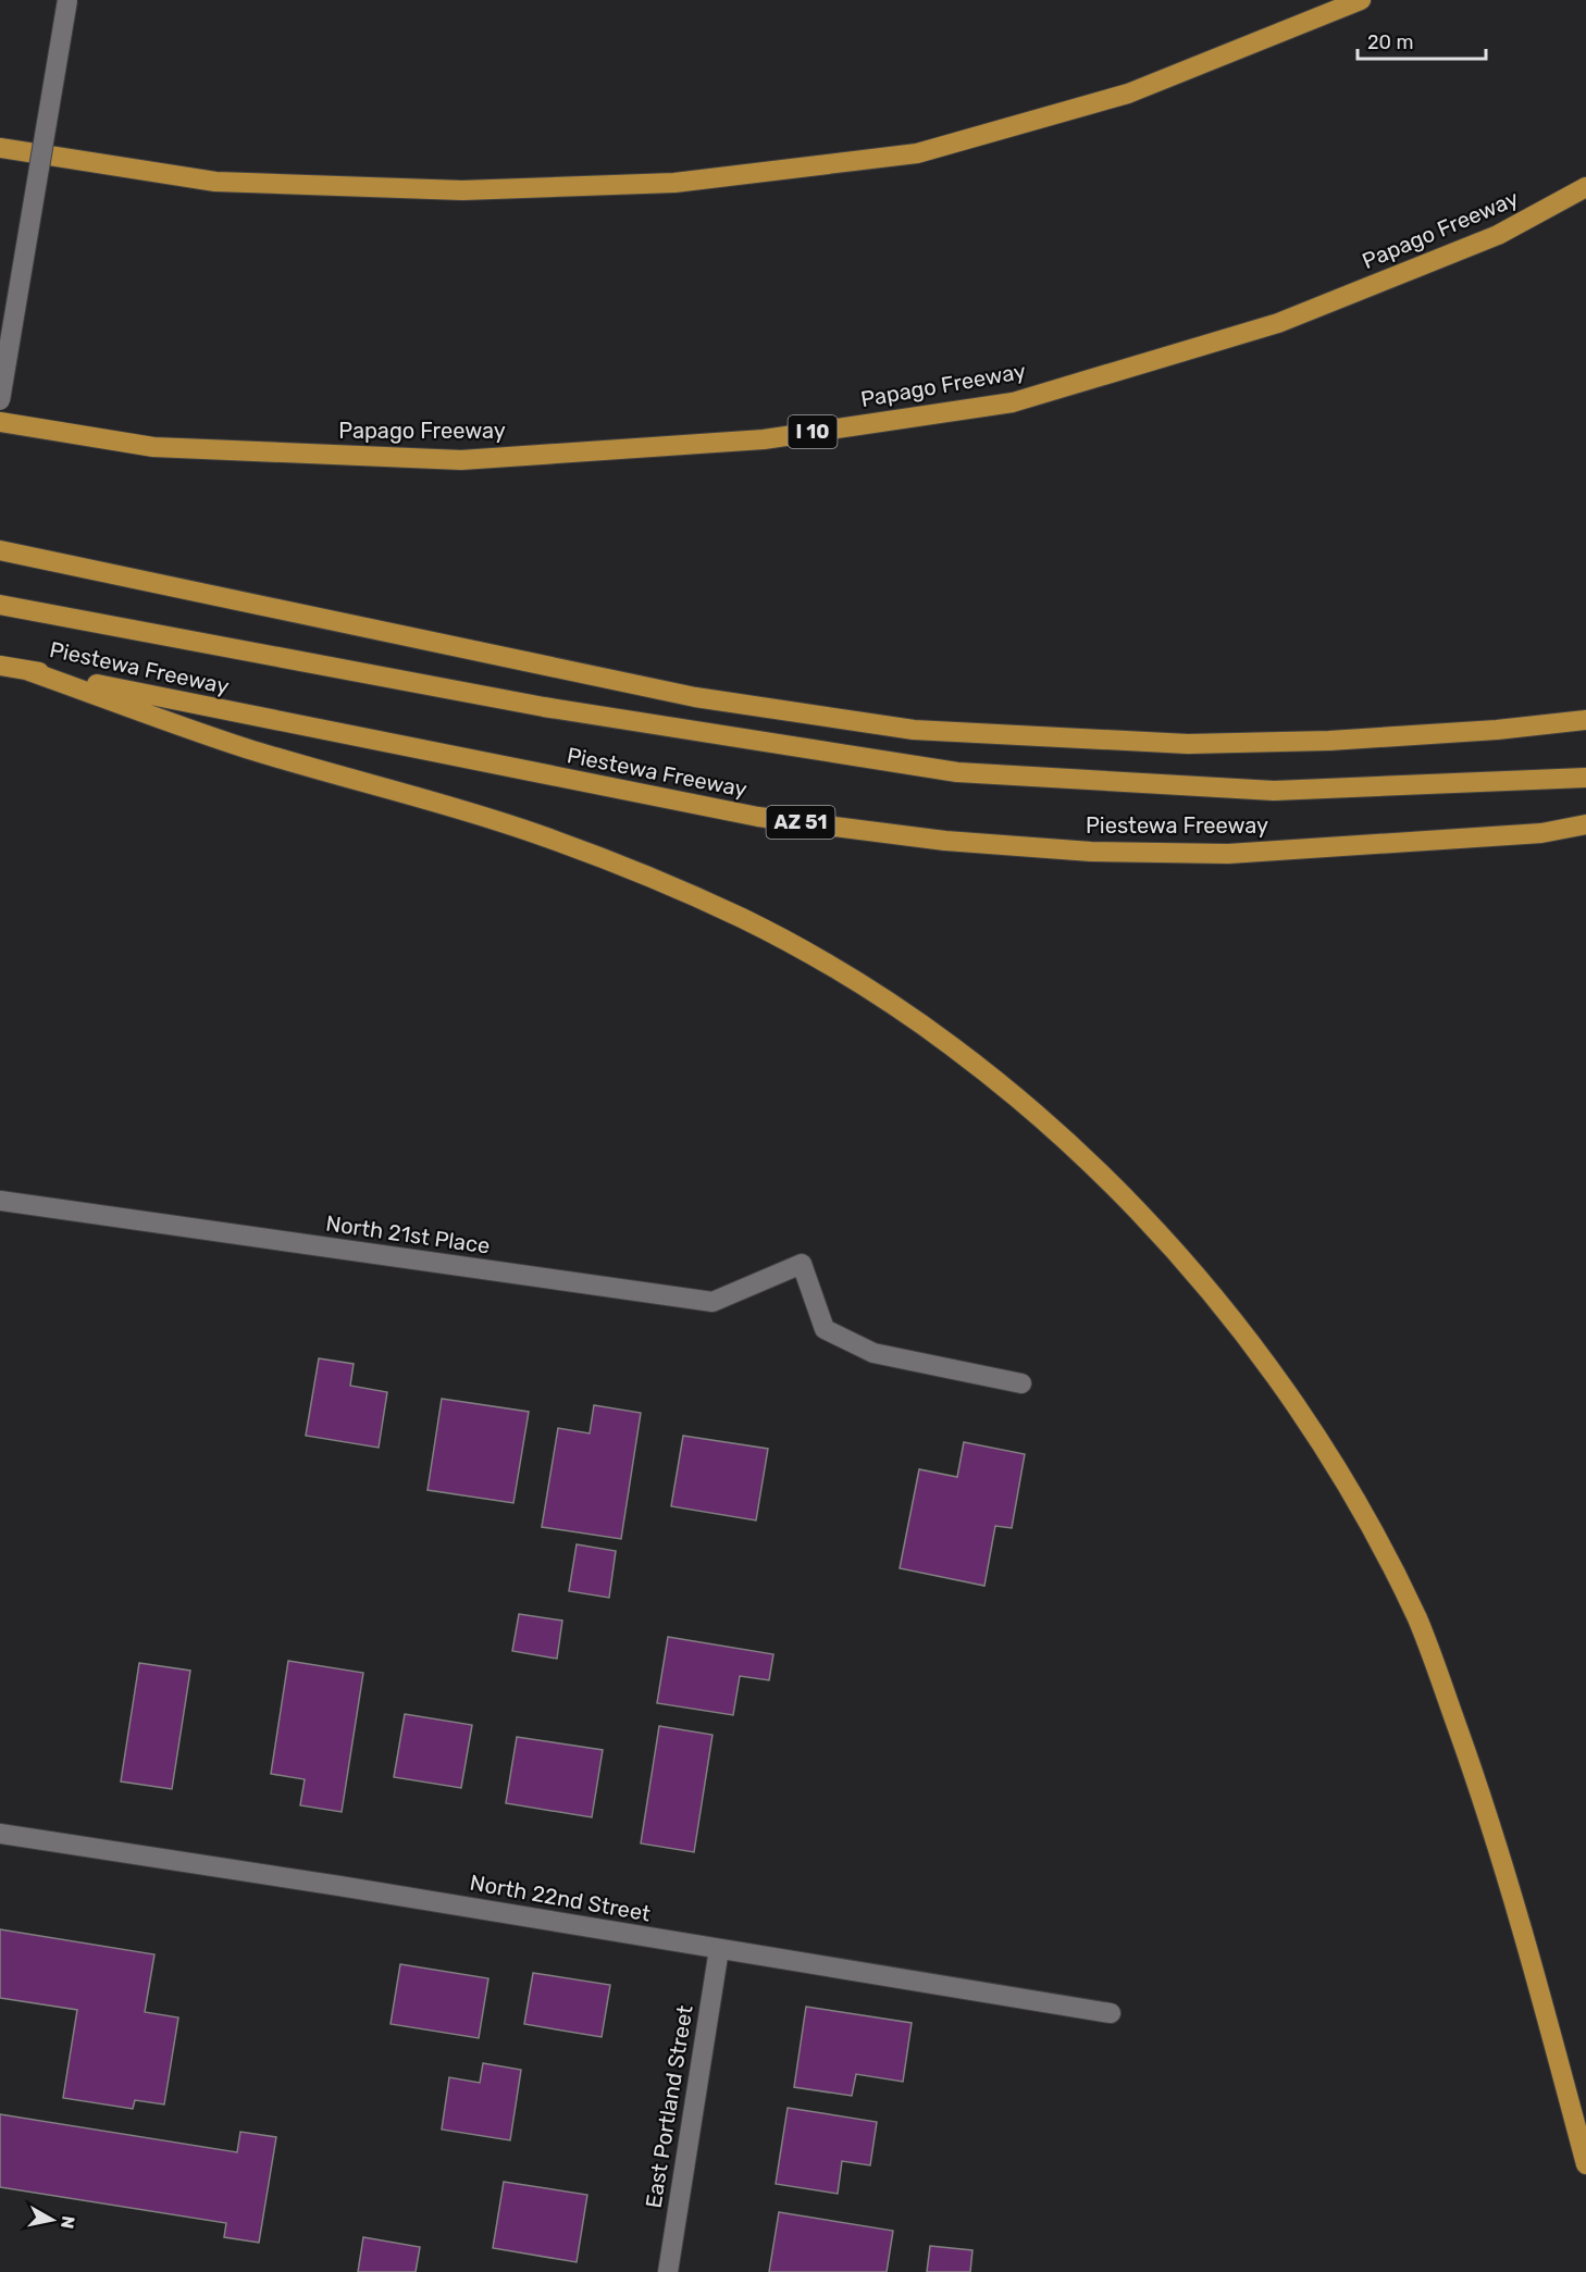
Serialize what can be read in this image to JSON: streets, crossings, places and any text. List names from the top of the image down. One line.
{"streets":{"highway":["Papago Freeway","I 10","Piestewa Freeway","AZ 51"],"street":["North 21st Place","North 22nd Street","East Portland Street"]},"crossings":[["North 22nd Street","East Portland Street"]],"scale_bar":"20 m","north":"right"}
